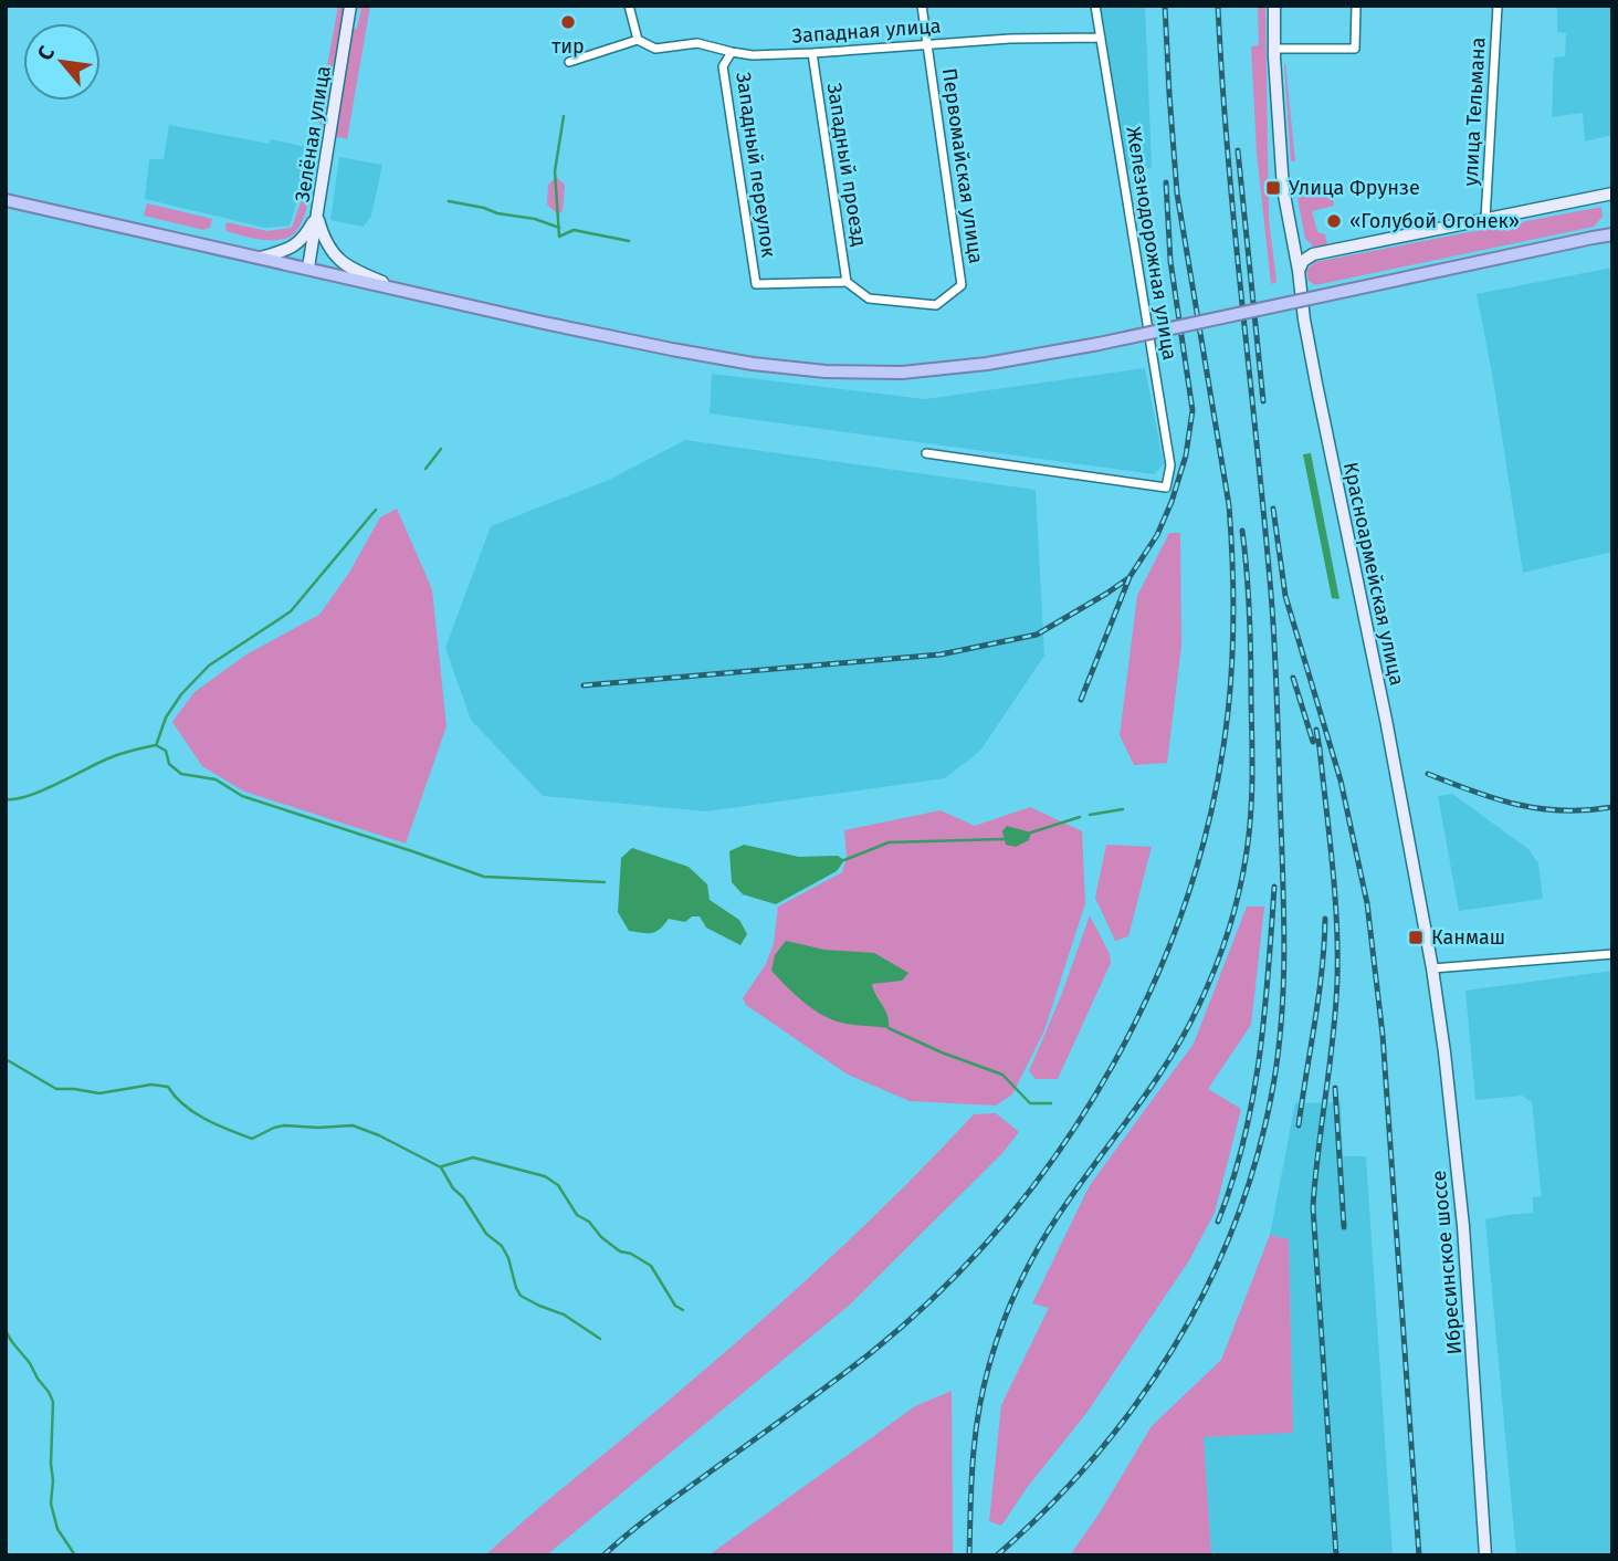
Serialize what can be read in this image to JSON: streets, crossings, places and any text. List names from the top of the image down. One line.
{"streets":{"main road":["Зелёная улица","Красноармейская улица","Ибресинское шоссе"],"street":["Западная улица","улица Тельмана","Западный переулок","Западный проезд","Первомайская улица","Железнодорожная улица"]},"crossings":[["Западная улица","Западный переулок"],["Западная улица","Западный проезд"],["Западная улица","Первомайская улица"],["Западная улица","Железнодорожная улица"],["Западный переулок","Западный проезд"],["Западный переулок","Первомайская улица"],["Западный проезд","Первомайская улица"],["Красноармейская улица","Ибресинское шоссе"]],"places":{"other":["тир","«Голубой Огонек»"],"transit":["Улица Фрунзе","Канмаш"]},"north":"top left"}
